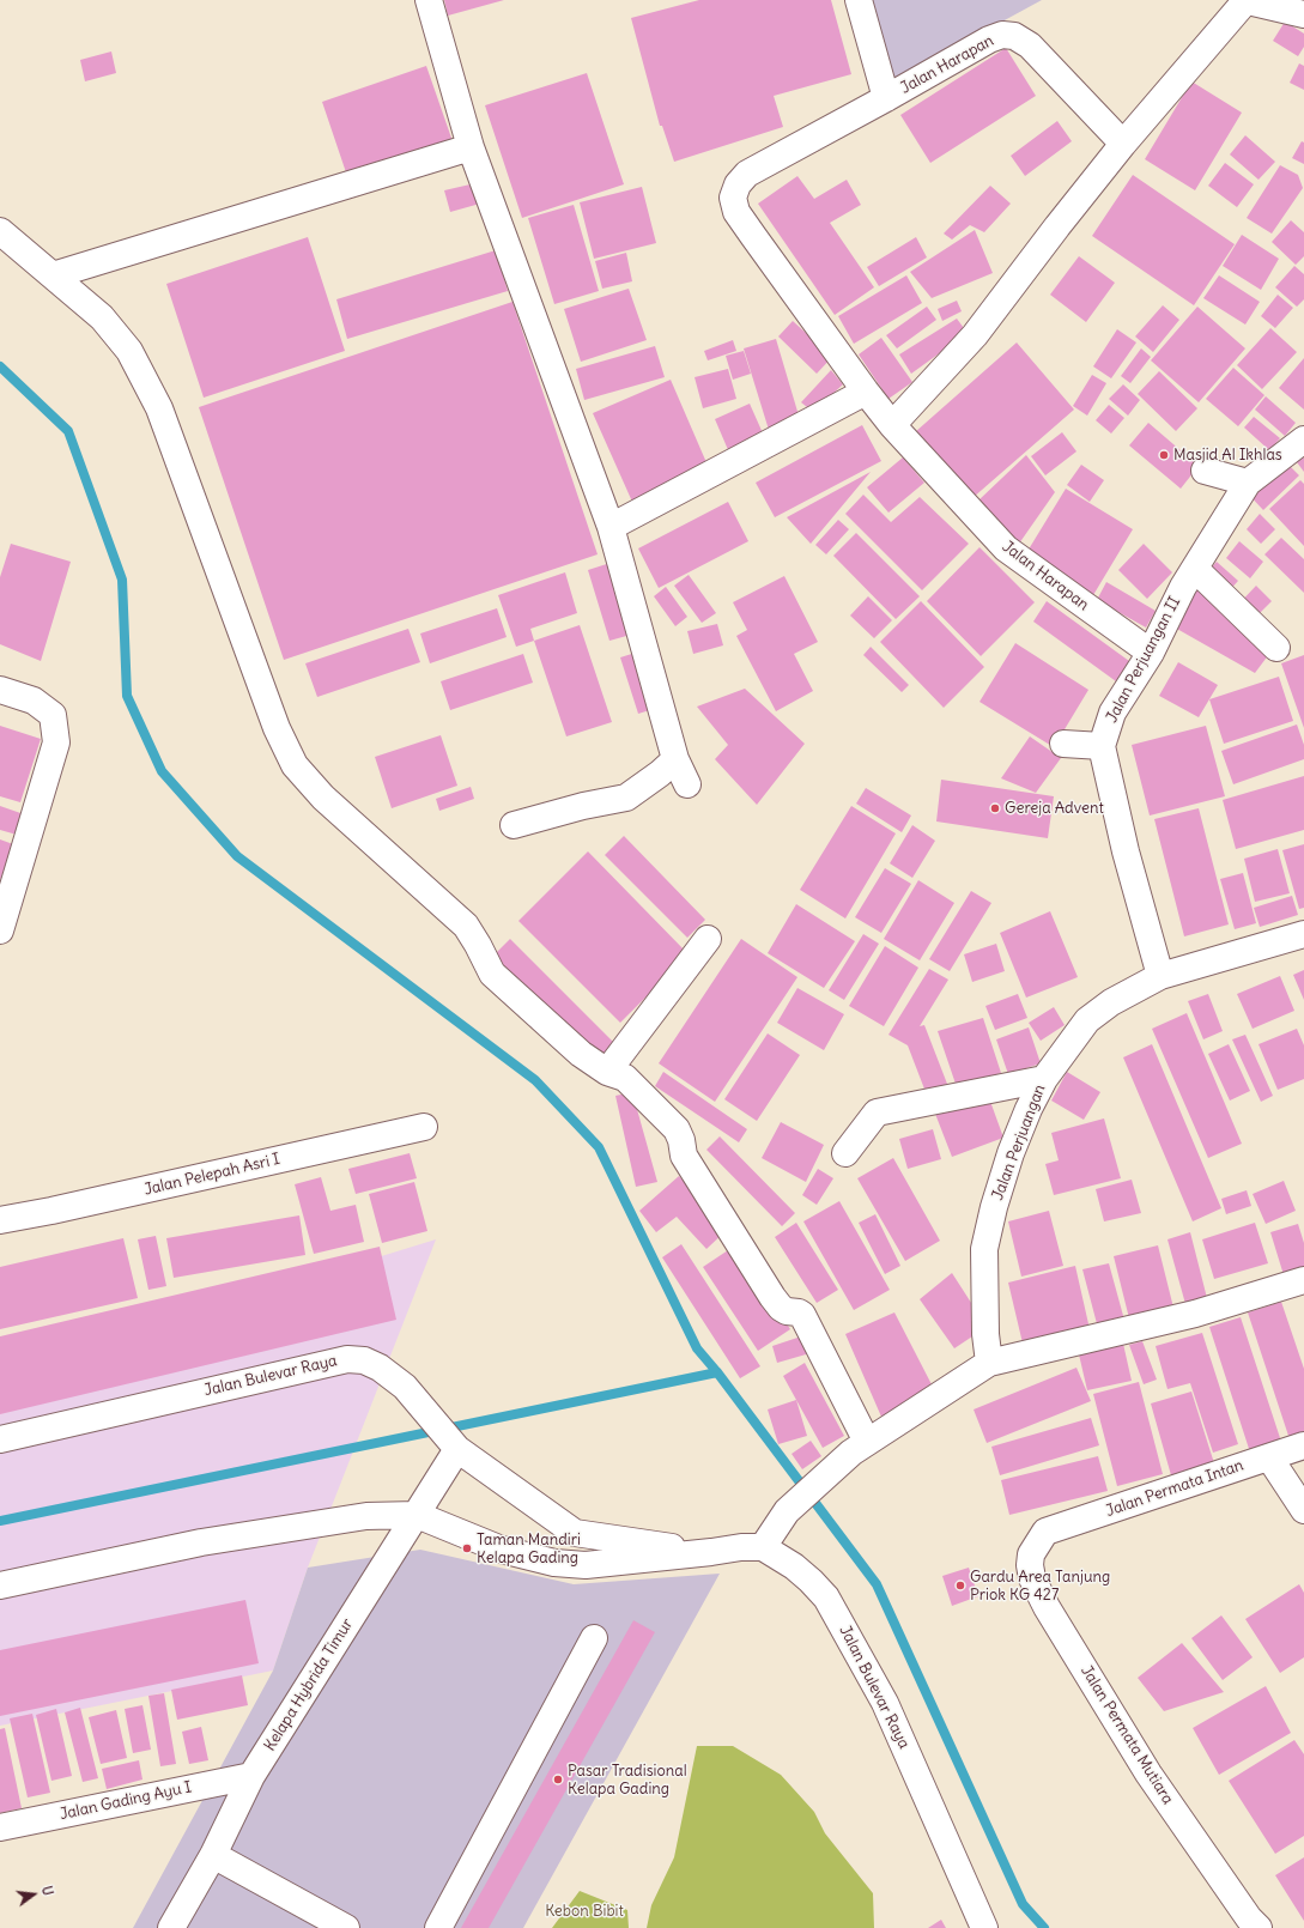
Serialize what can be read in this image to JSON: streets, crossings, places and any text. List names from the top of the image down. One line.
{"streets":{"street":["Jalan Harapan","Jalan Perjuangan II","Jalan Perjuangan","Jalan Pelepah Asri I","Jalan Bulevar Raya","Jalan Permata Intan","Kelapa Hybrida Timur","Jalan Permata Mutiara","Jalan Gading Ayu I"]},"crossings":[["Jalan Harapan","Jalan Perjuangan II"],["Jalan Bulevar Raya","Kelapa Hybrida Timur"],["Jalan Permata Intan","Jalan Permata Mutiara"],["Kelapa Hybrida Timur","Jalan Gading Ayu I"]],"parks":["Kebon Bibit"],"places":["Masjid Al Ikhlas","Gereja Advent","Taman Mandiri Kelapa Gading","Gardu Area Tanjung Priok KG 427","Pasar Tradisional Kelapa Gading"],"north":"right"}
